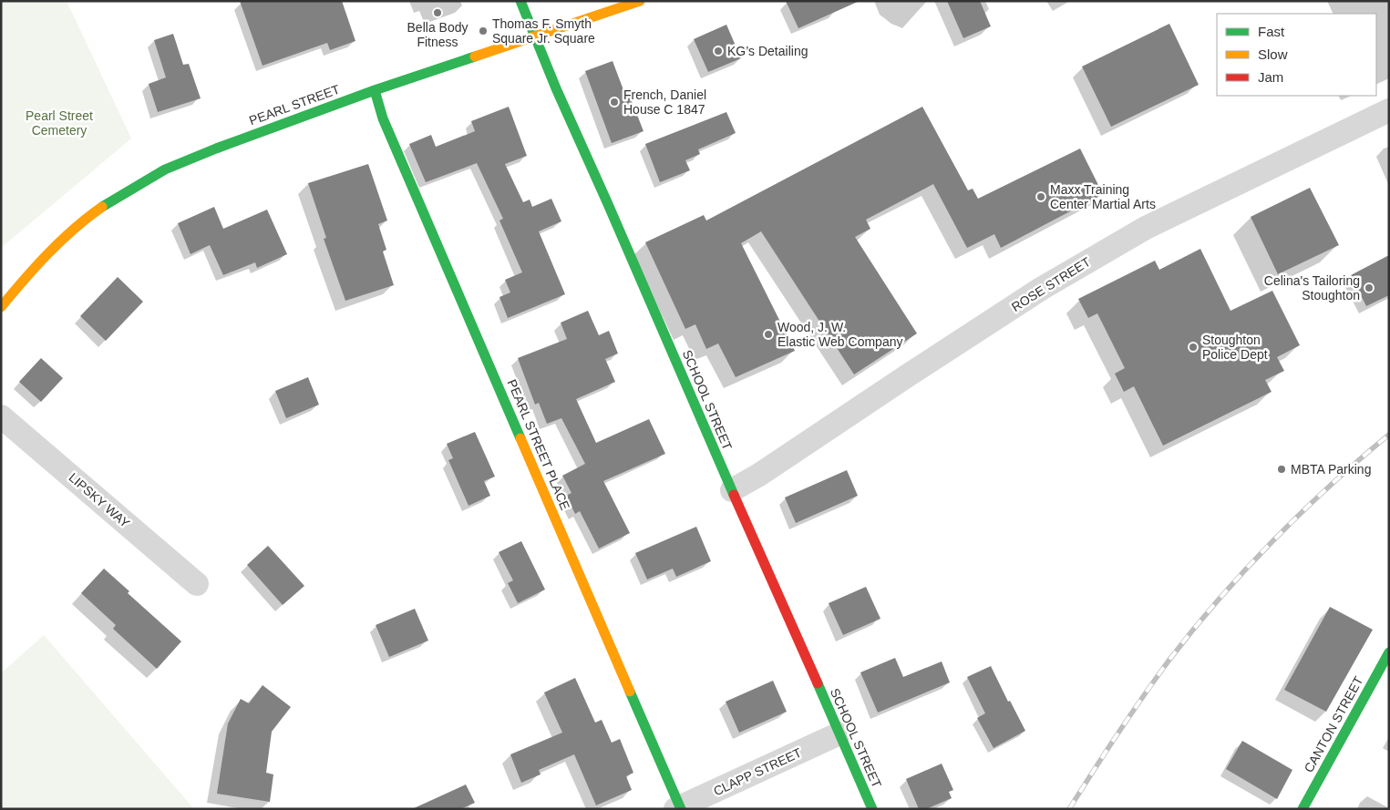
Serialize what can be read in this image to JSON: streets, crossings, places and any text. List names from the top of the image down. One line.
{"streets":{"street":["PEARL STREET","ROSE STREET","SCHOOL STREET","PEARL STREET PLACE","LIPSKY WAY","CANTON STREET","CLAPP STREET"]},"crossings":[["PEARL STREET","SCHOOL STREET"],["PEARL STREET","PEARL STREET PLACE"],["ROSE STREET","SCHOOL STREET"],["SCHOOL STREET","CLAPP STREET"],["PEARL STREET PLACE","CLAPP STREET"]],"parks":["Pearl Street Cemetery"],"places":["Bella Body Fitness","Thomas F. Smyth Square Jr. Square","KG’s Detailing","French, Daniel House C 1847","Maxx Training Center Martial Arts","Celina's Tailoring Stoughton","Wood, J. W. Elastic Web Company","Stoughton Police Dept","MBTA Parking"],"legend":["Fast","Slow","Jam"]}
